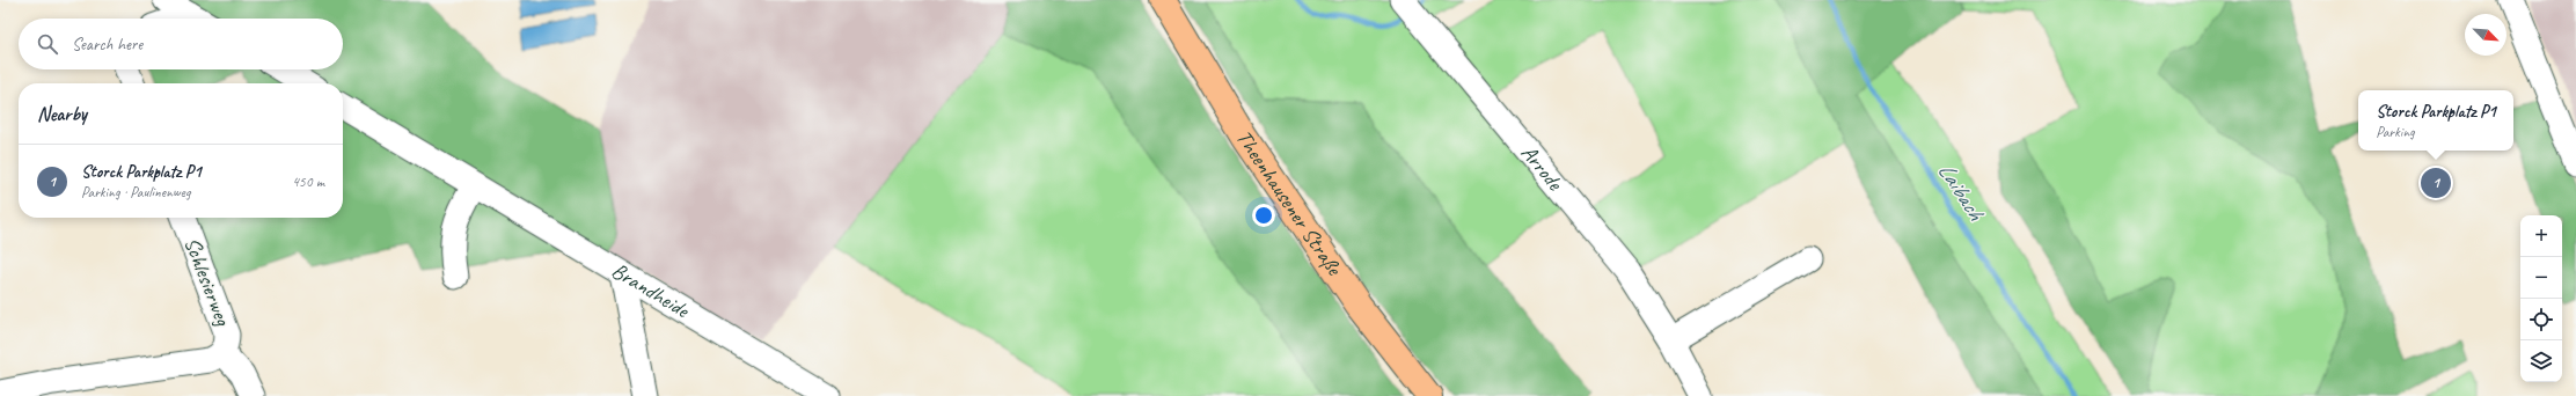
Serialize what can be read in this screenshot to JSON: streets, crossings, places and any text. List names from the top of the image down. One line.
{"streets":{"main road":["Theenhausener Straße"],"street":["Arrode","Schlesierweg","Brandheide"]},"water":["Laibach"],"north":"bottom right","page":{"search":"Search here","heading":"Nearby","popup":["Storck Parkplatz P1","Parking"],"list":[{"mark":"1","name":"Storck Parkplatz P1","note":"Parking · Paulinenweg","value":"450 m"}],"pins":"1","map_buttons":["+","−"]}}
